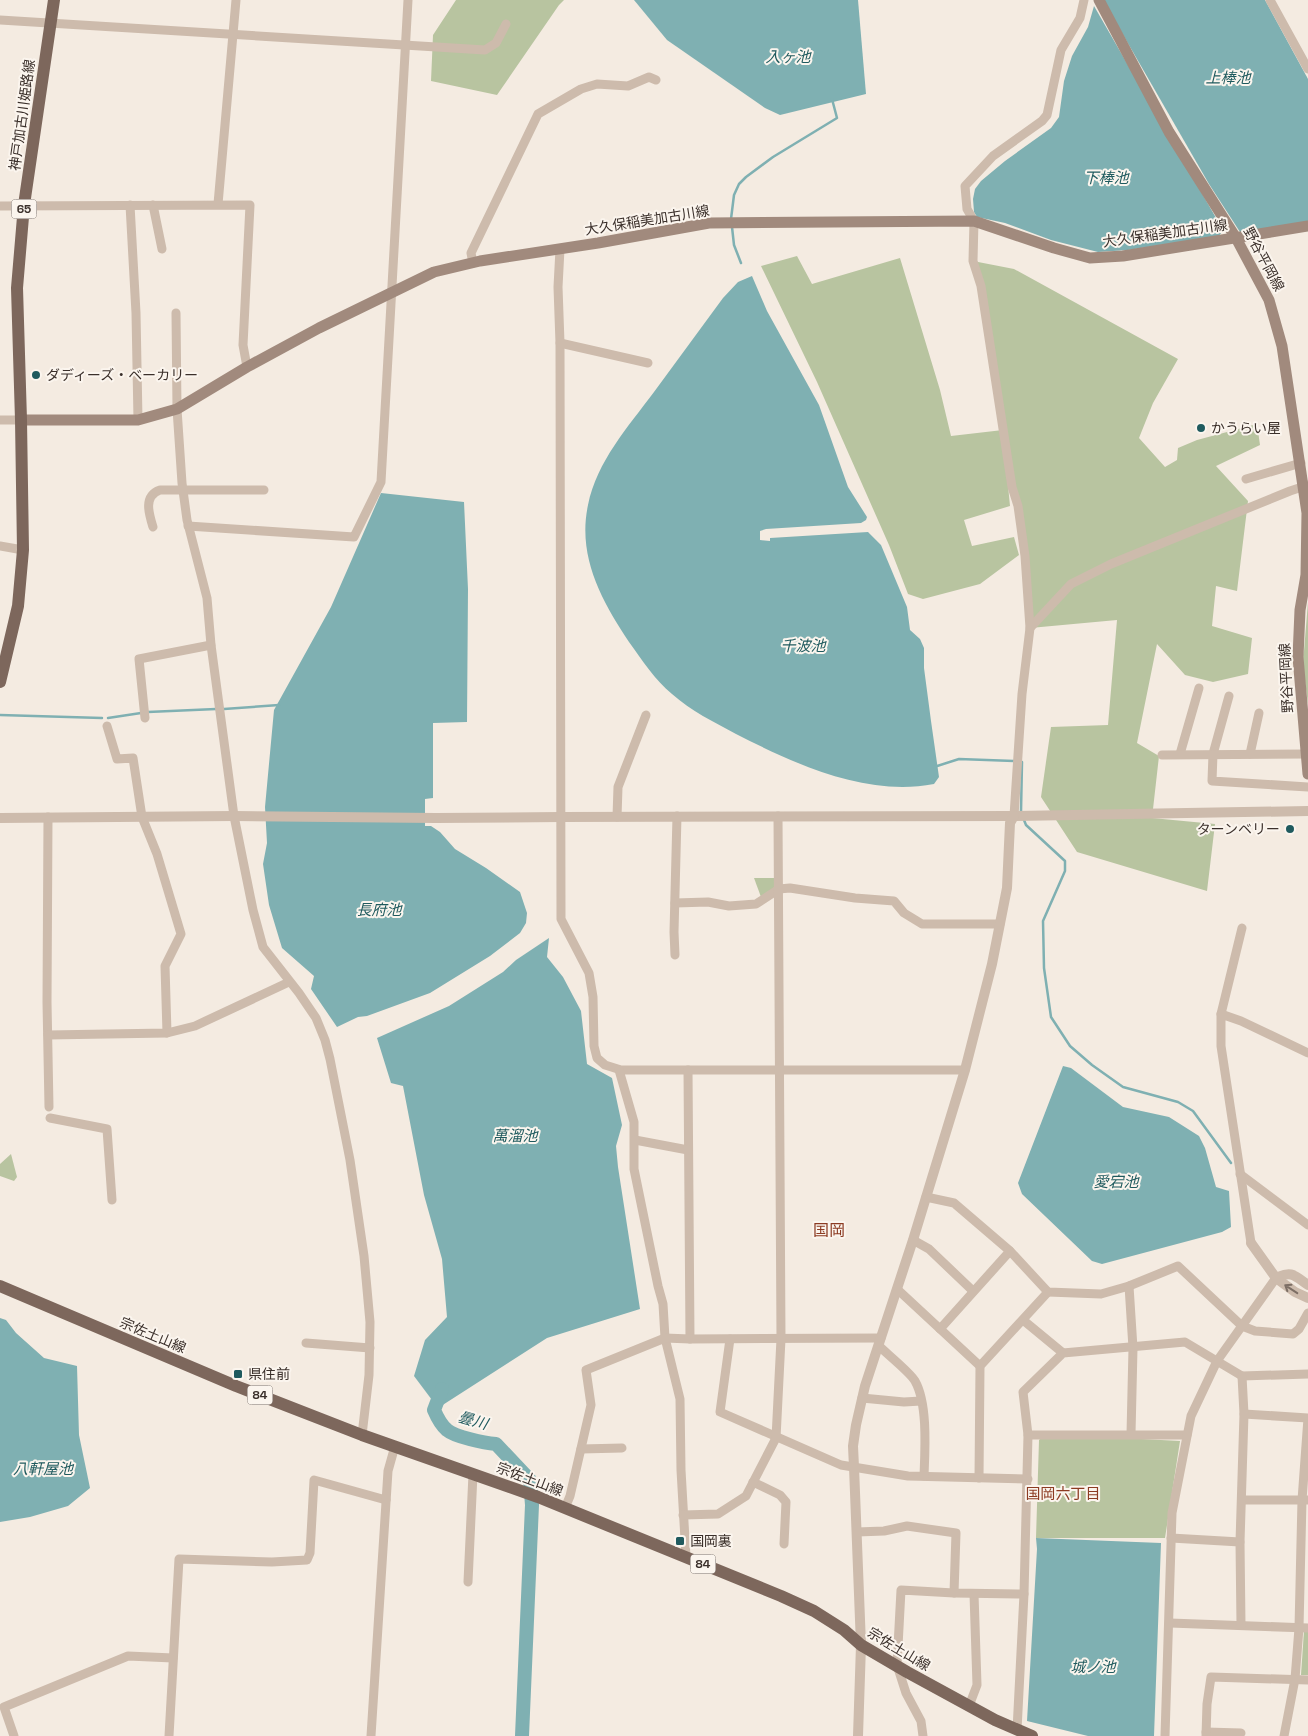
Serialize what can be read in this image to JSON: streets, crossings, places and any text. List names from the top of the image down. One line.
{"streets":{"main road":["神戸加古川姫路線","65","大久保稲美加古川線","野谷平岡線","宗佐土山線","84"]},"crossings":[["神戸加古川姫路線","大久保稲美加古川線"],["大久保稲美加古川線","野谷平岡線"]],"districts":["国岡","国岡六丁目"],"water":["入ヶ池","上棒池","下棒池","千波池","長府池","萬溜池","愛宕池","曇川","八軒屋池","城ノ池"],"places":{"other":["ダディーズ・ベーカリー","かうらい屋","ターンベリー"],"transit":["県住前","国岡裏"]}}
